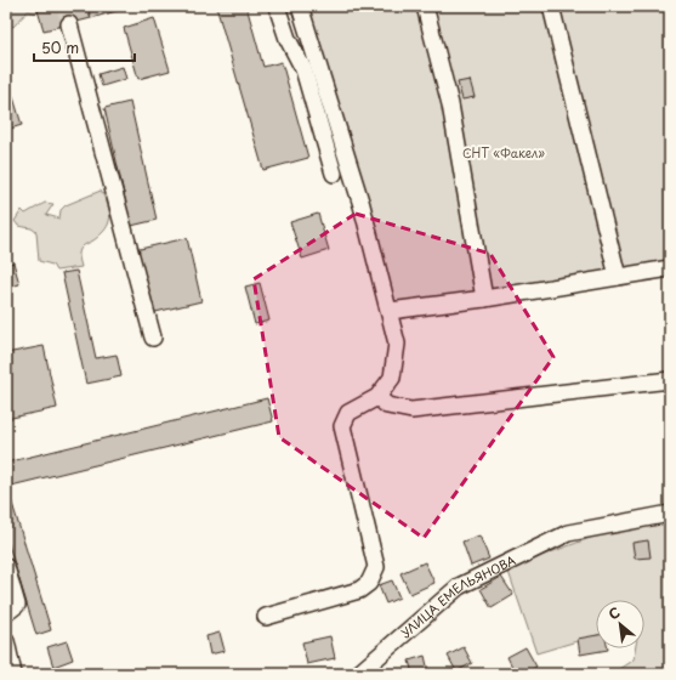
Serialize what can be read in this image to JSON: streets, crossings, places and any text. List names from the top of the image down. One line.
{"streets":{"street":["УЛИЦА ЕМЕЛЬЯНОВА"]},"parks":["СНТ «Факел»"],"scale_bar":"50 m","north":"top left"}
